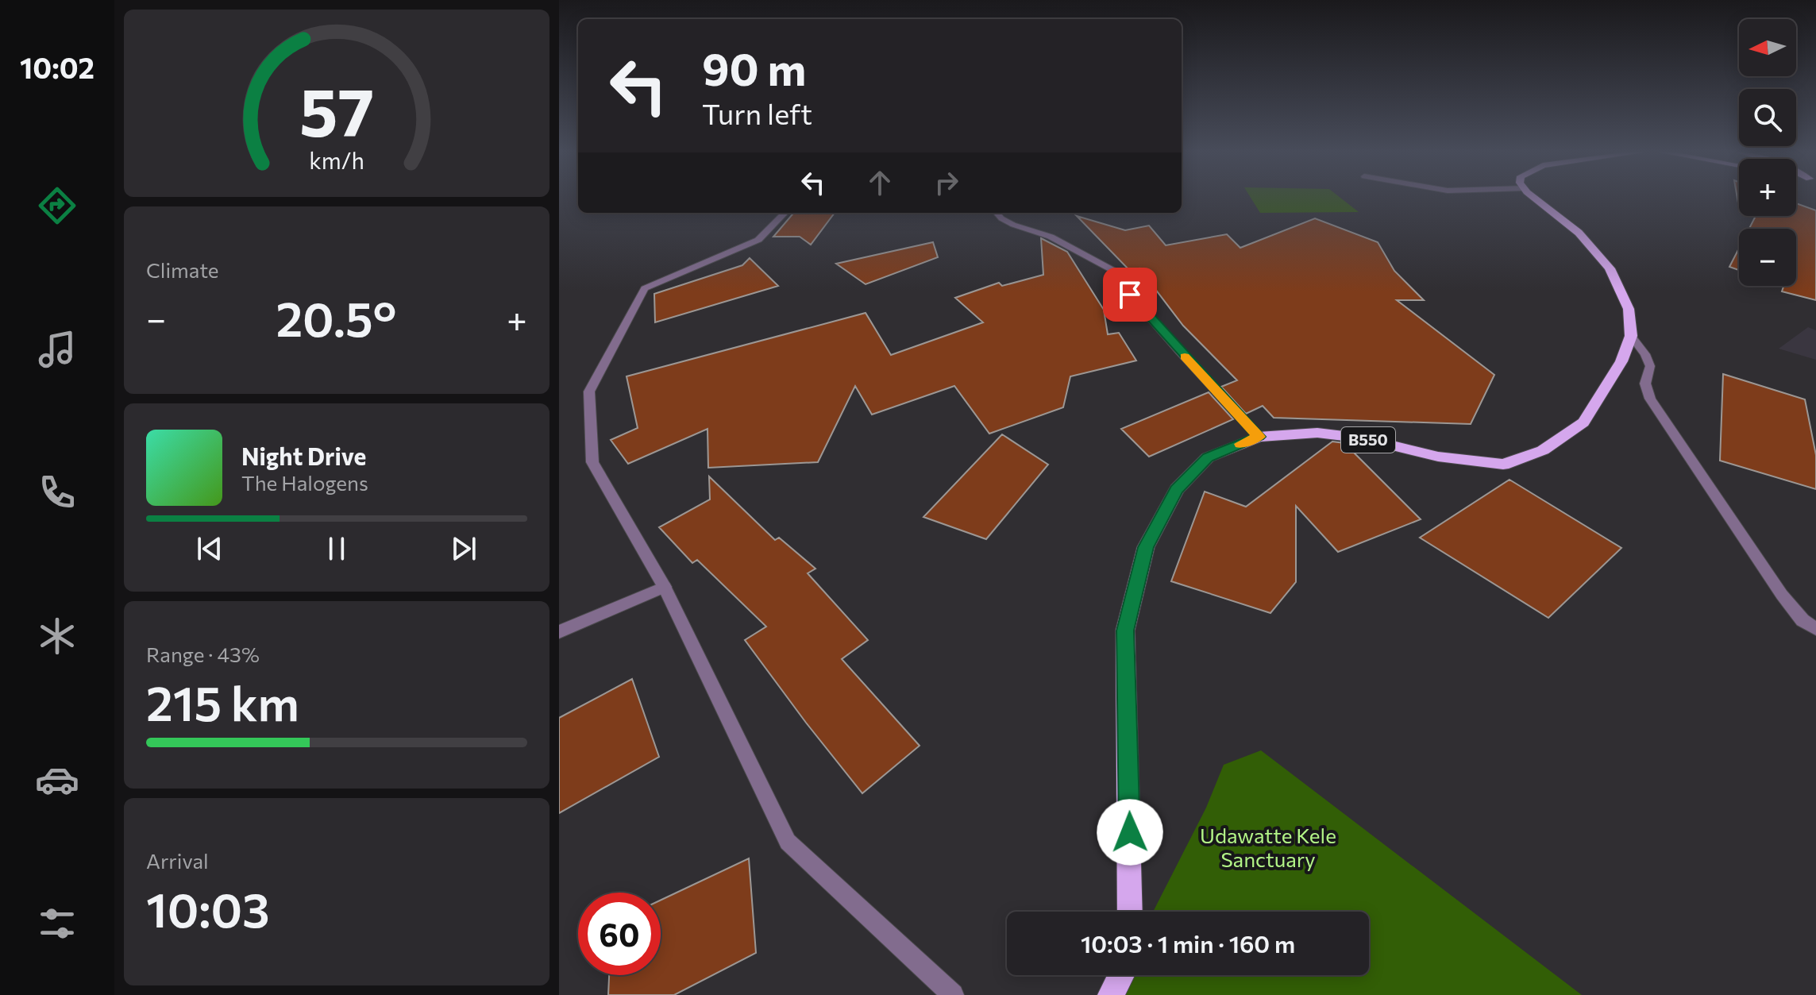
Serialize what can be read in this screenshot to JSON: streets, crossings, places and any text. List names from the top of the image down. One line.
{"streets":{"main road":["B550"]},"parks":["Udawatte Kele Sanctuary"],"north":"left","page":{"tabs":"10:02","map_buttons":["+","−"],"turn":["90 m","Turn left"],"tile":["Climate",["Range · 43%","215 km"],["Arrival","10:03"]],"heat":["−","20.5°","+"],"song":["Night Drive","The Halogens"],"limit":"60","trip":"10:03 · 1 min · 160 m","gauge":["57","km/h"]}}
